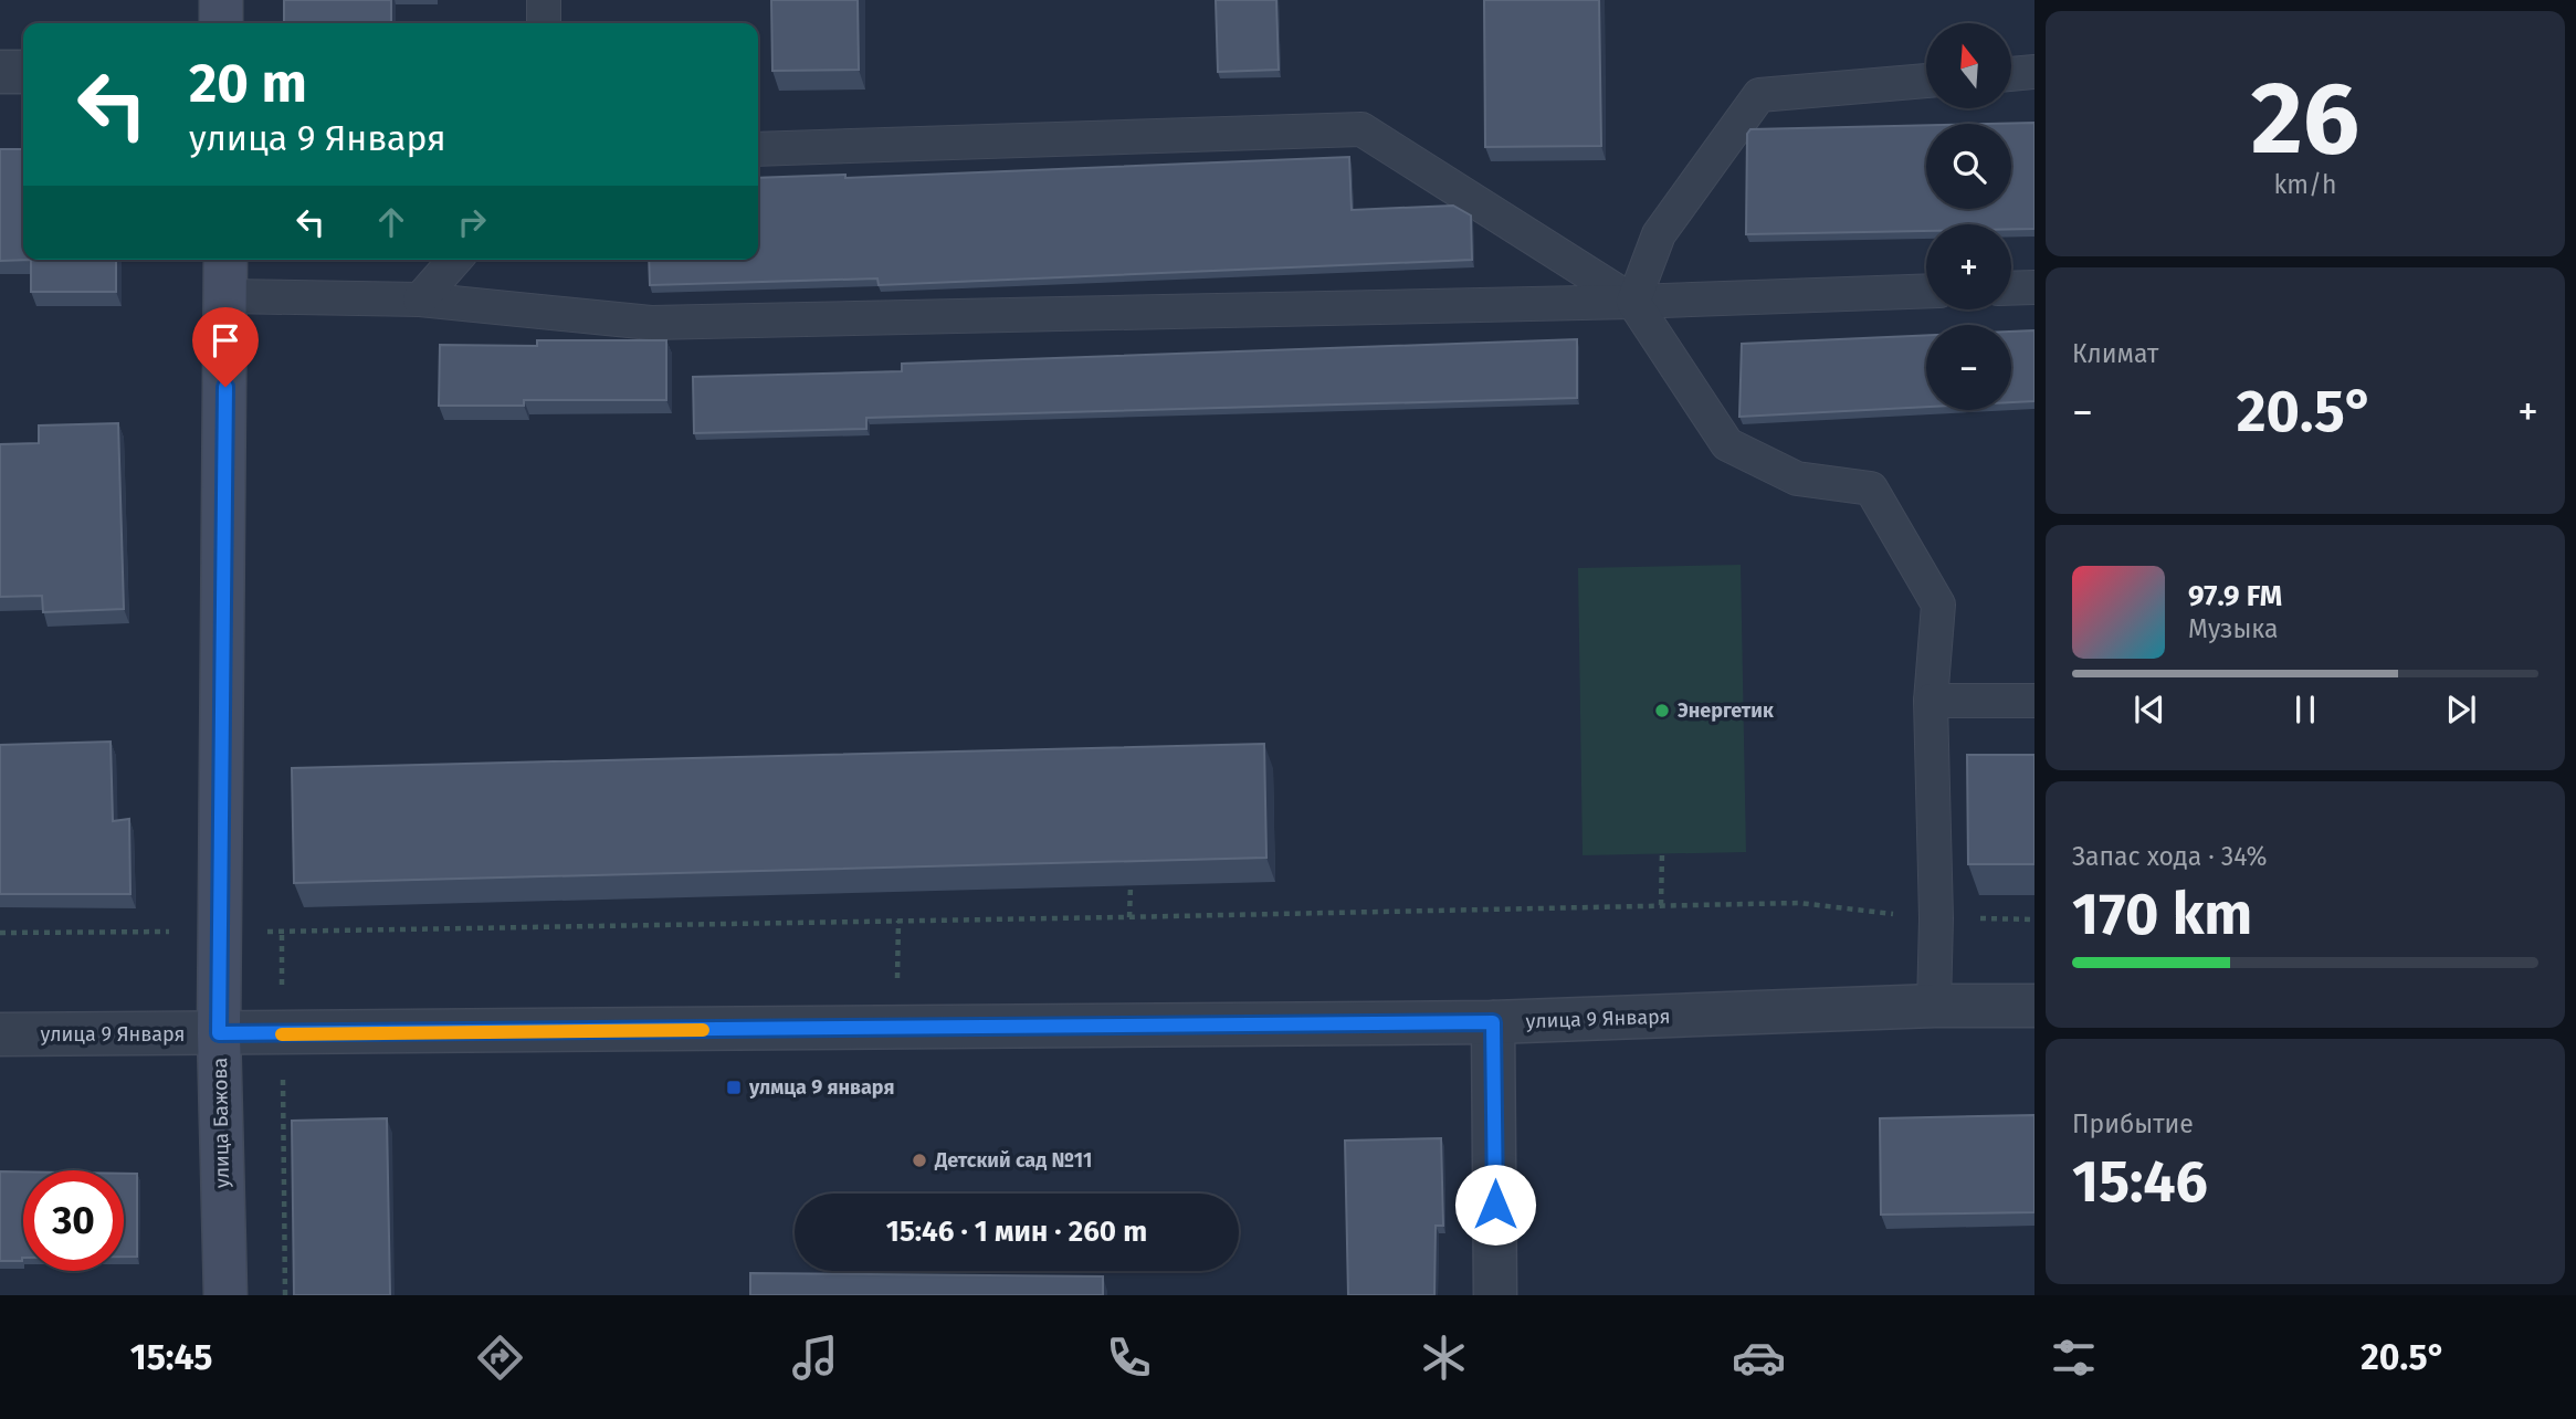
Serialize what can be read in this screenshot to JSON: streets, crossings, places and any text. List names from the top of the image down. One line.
{"streets":{"street":["улица 9 Января","улица Бажова"]},"crossings":[["улица 9 Января","улица Бажова"]],"places":{"other":["Энергетик","Детский сад №11"],"transit":["улмца 9 января"]},"north":"top","page":{"tile":[["26","km/h"],"Климат",["Запас хода · 34%","170 km"],["Прибытие","15:46"]],"map_buttons":["+","−"],"turn":["20 m","улица 9 Января"],"heat":["−","20.5°","+"],"song":["97.9 FM","Музыка"],"limit":"30","trip":"15:46 · 1 мин · 260 m","tabs":["15:45","20.5°"]}}
